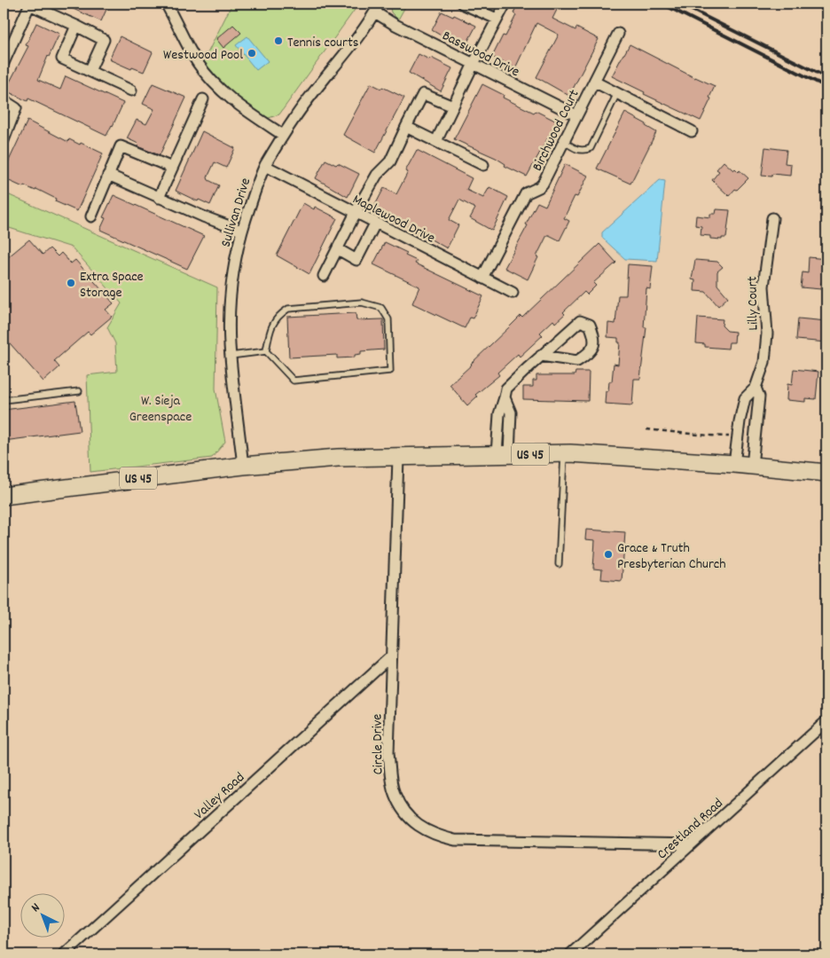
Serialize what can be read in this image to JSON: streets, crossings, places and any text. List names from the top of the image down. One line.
{"streets":{"main road":["US 45"],"street":["Basswood Drive","Birchwood Court","Sullivan Drive","Maplewood Drive","Lilly Court","Circle Drive","Valley Road","Crestland Road"]},"crossings":[["Basswood Drive","Birchwood Court"],["Basswood Drive","Sullivan Drive"],["Birchwood Court","Maplewood Drive"],["Sullivan Drive","Maplewood Drive"],["Sullivan Drive","US 45"],["Lilly Court","US 45"],["US 45","Circle Drive"],["Circle Drive","Valley Road"],["Circle Drive","Crestland Road"]],"parks":["W. Sieja Greenspace"],"places":["Tennis courts","Westwood Pool","Extra Space Storage","Grace & Truth Presbyterian Church"],"north":"top left"}
